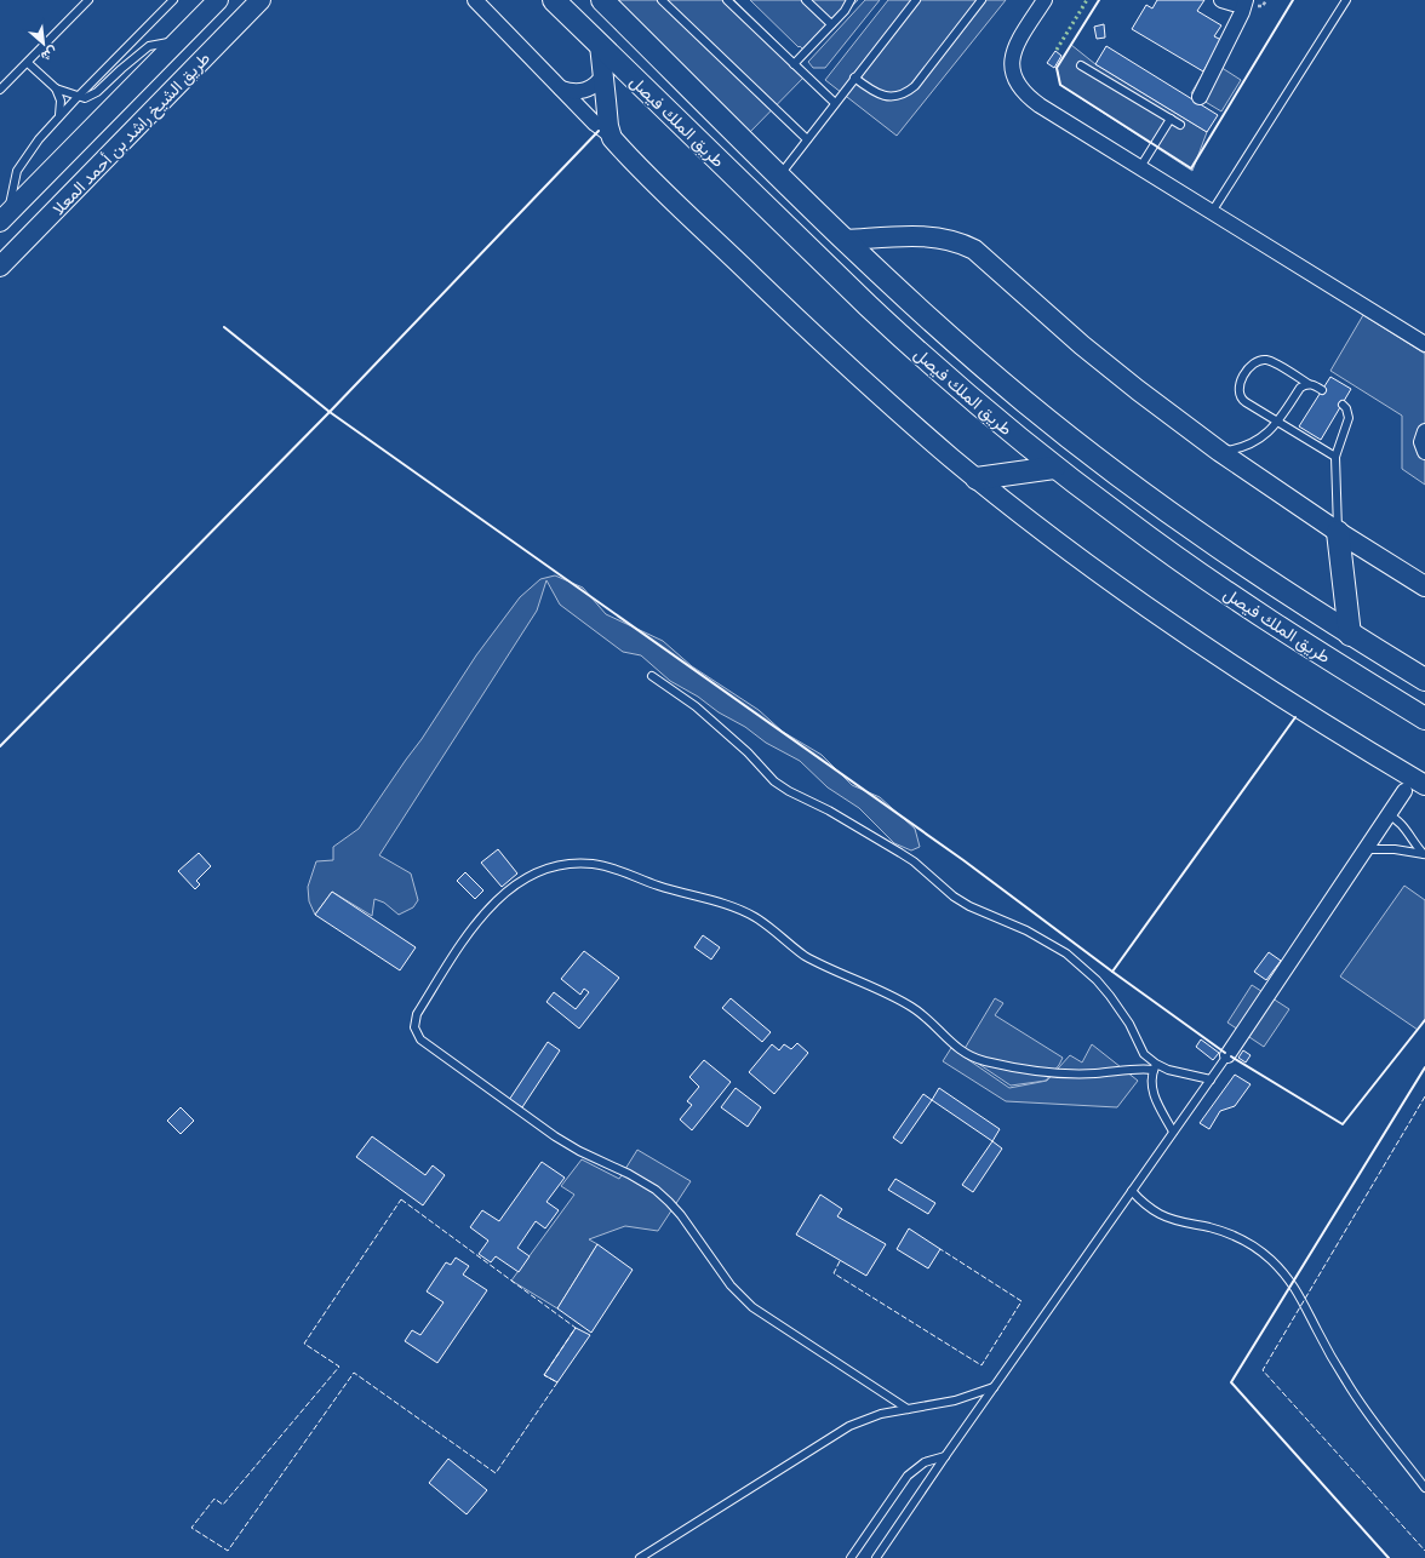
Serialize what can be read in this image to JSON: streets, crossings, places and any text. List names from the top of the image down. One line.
{"streets":{"main road":["طريق الملك فيصل"],"street":["طريق الشيخ راشد بن أحمد المعلا"]},"north":"bottom right"}
